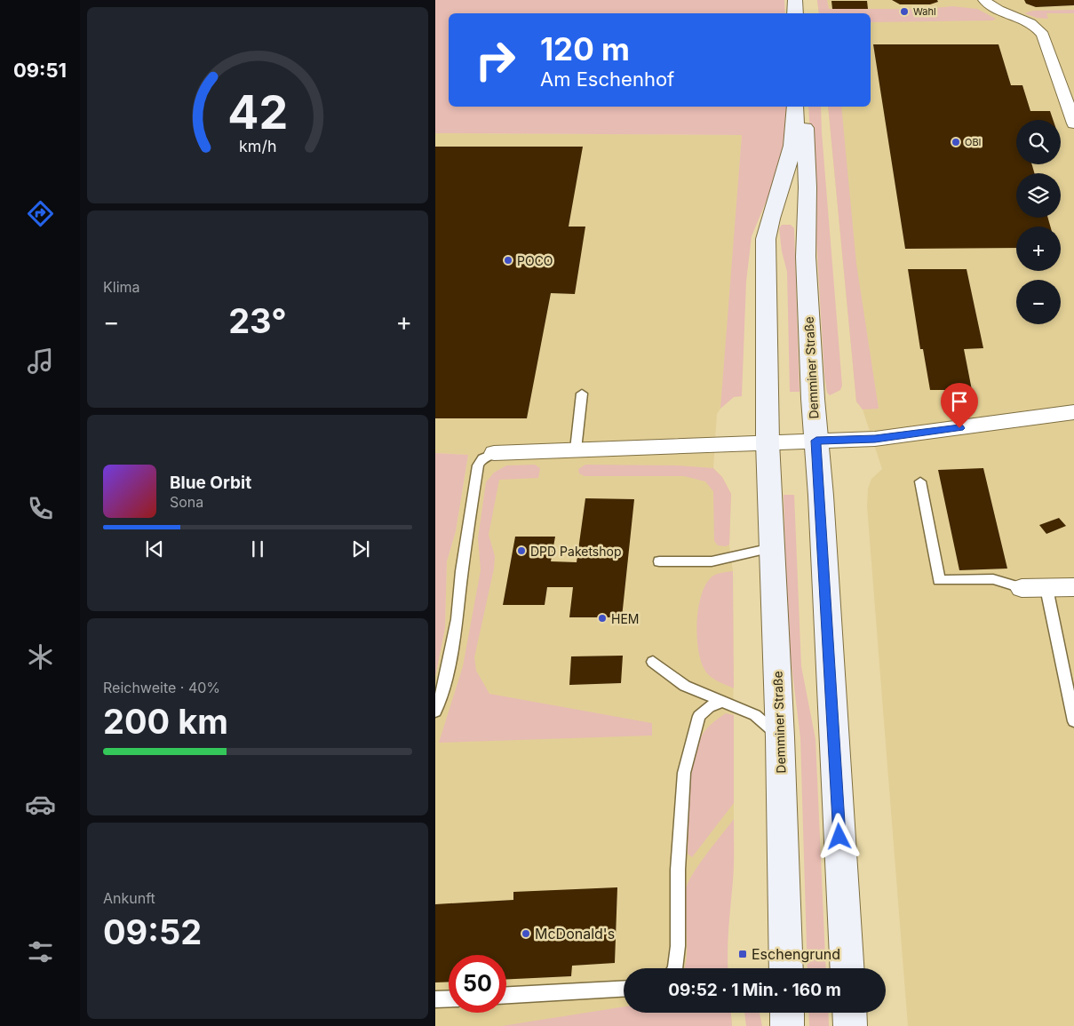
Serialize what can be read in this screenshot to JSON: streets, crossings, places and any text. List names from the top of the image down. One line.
{"streets":{"main road":["Demminer Straße"]},"places":{"other":["Wahl","OBI","POCO","DPD Paketshop","HEM","McDonald's"],"transit":["Eschengrund"]},"page":{"tabs":"09:51","turn":["120 m","Am Eschenhof"],"map_buttons":["+","−"],"tile":["Klima",["Reichweite · 40%","200 km"],["Ankunft","09:52"]],"heat":["−","23°","+"],"song":["Blue Orbit","Sona"],"limit":"50","trip":"09:52 · 1 Min. · 160 m","gauge":["42","km/h"]}}
